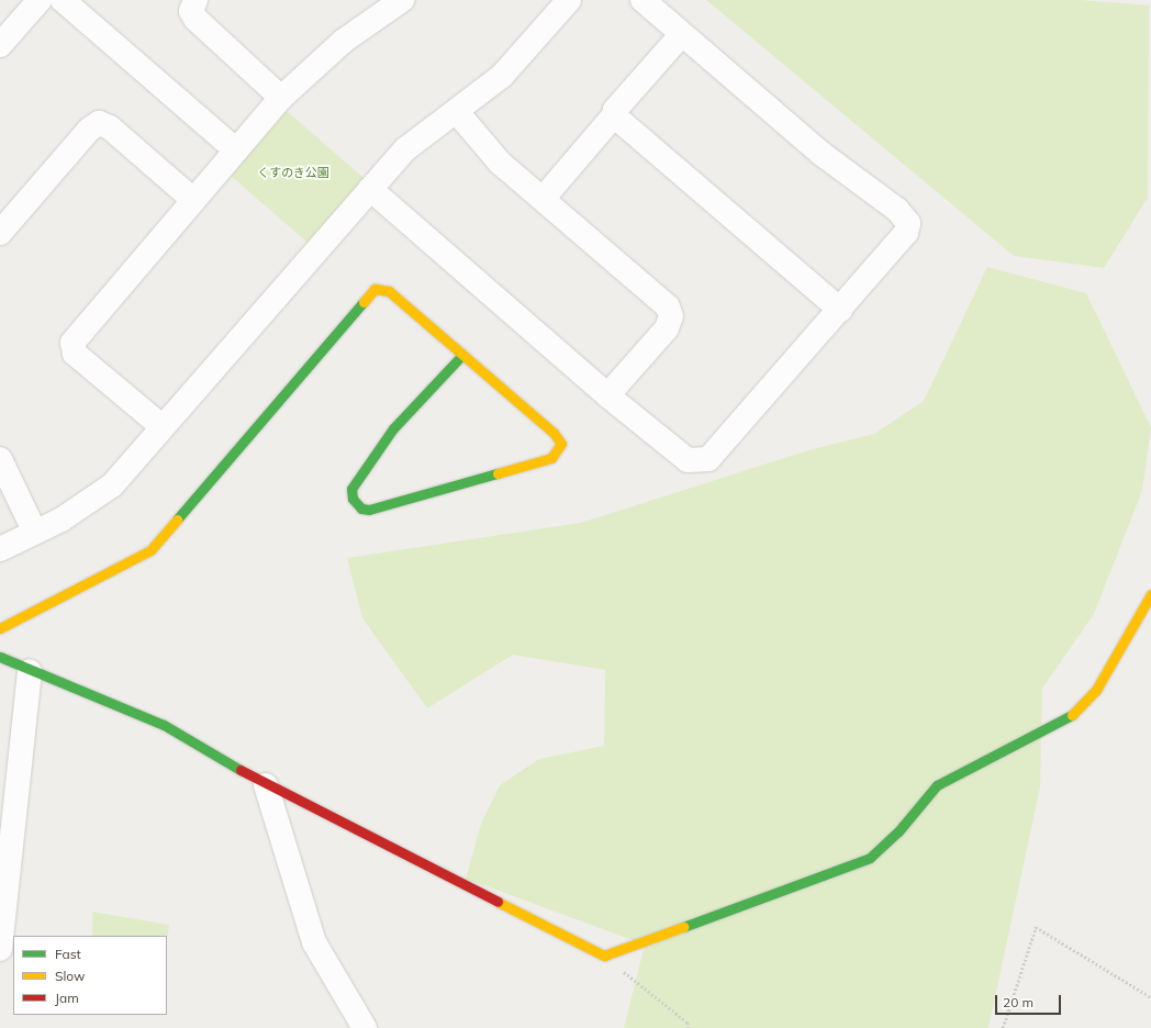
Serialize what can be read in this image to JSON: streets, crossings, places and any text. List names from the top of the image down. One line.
{"parks":["くすのき公園"],"legend":["Fast","Slow","Jam"],"scale_bar":"20 m"}
